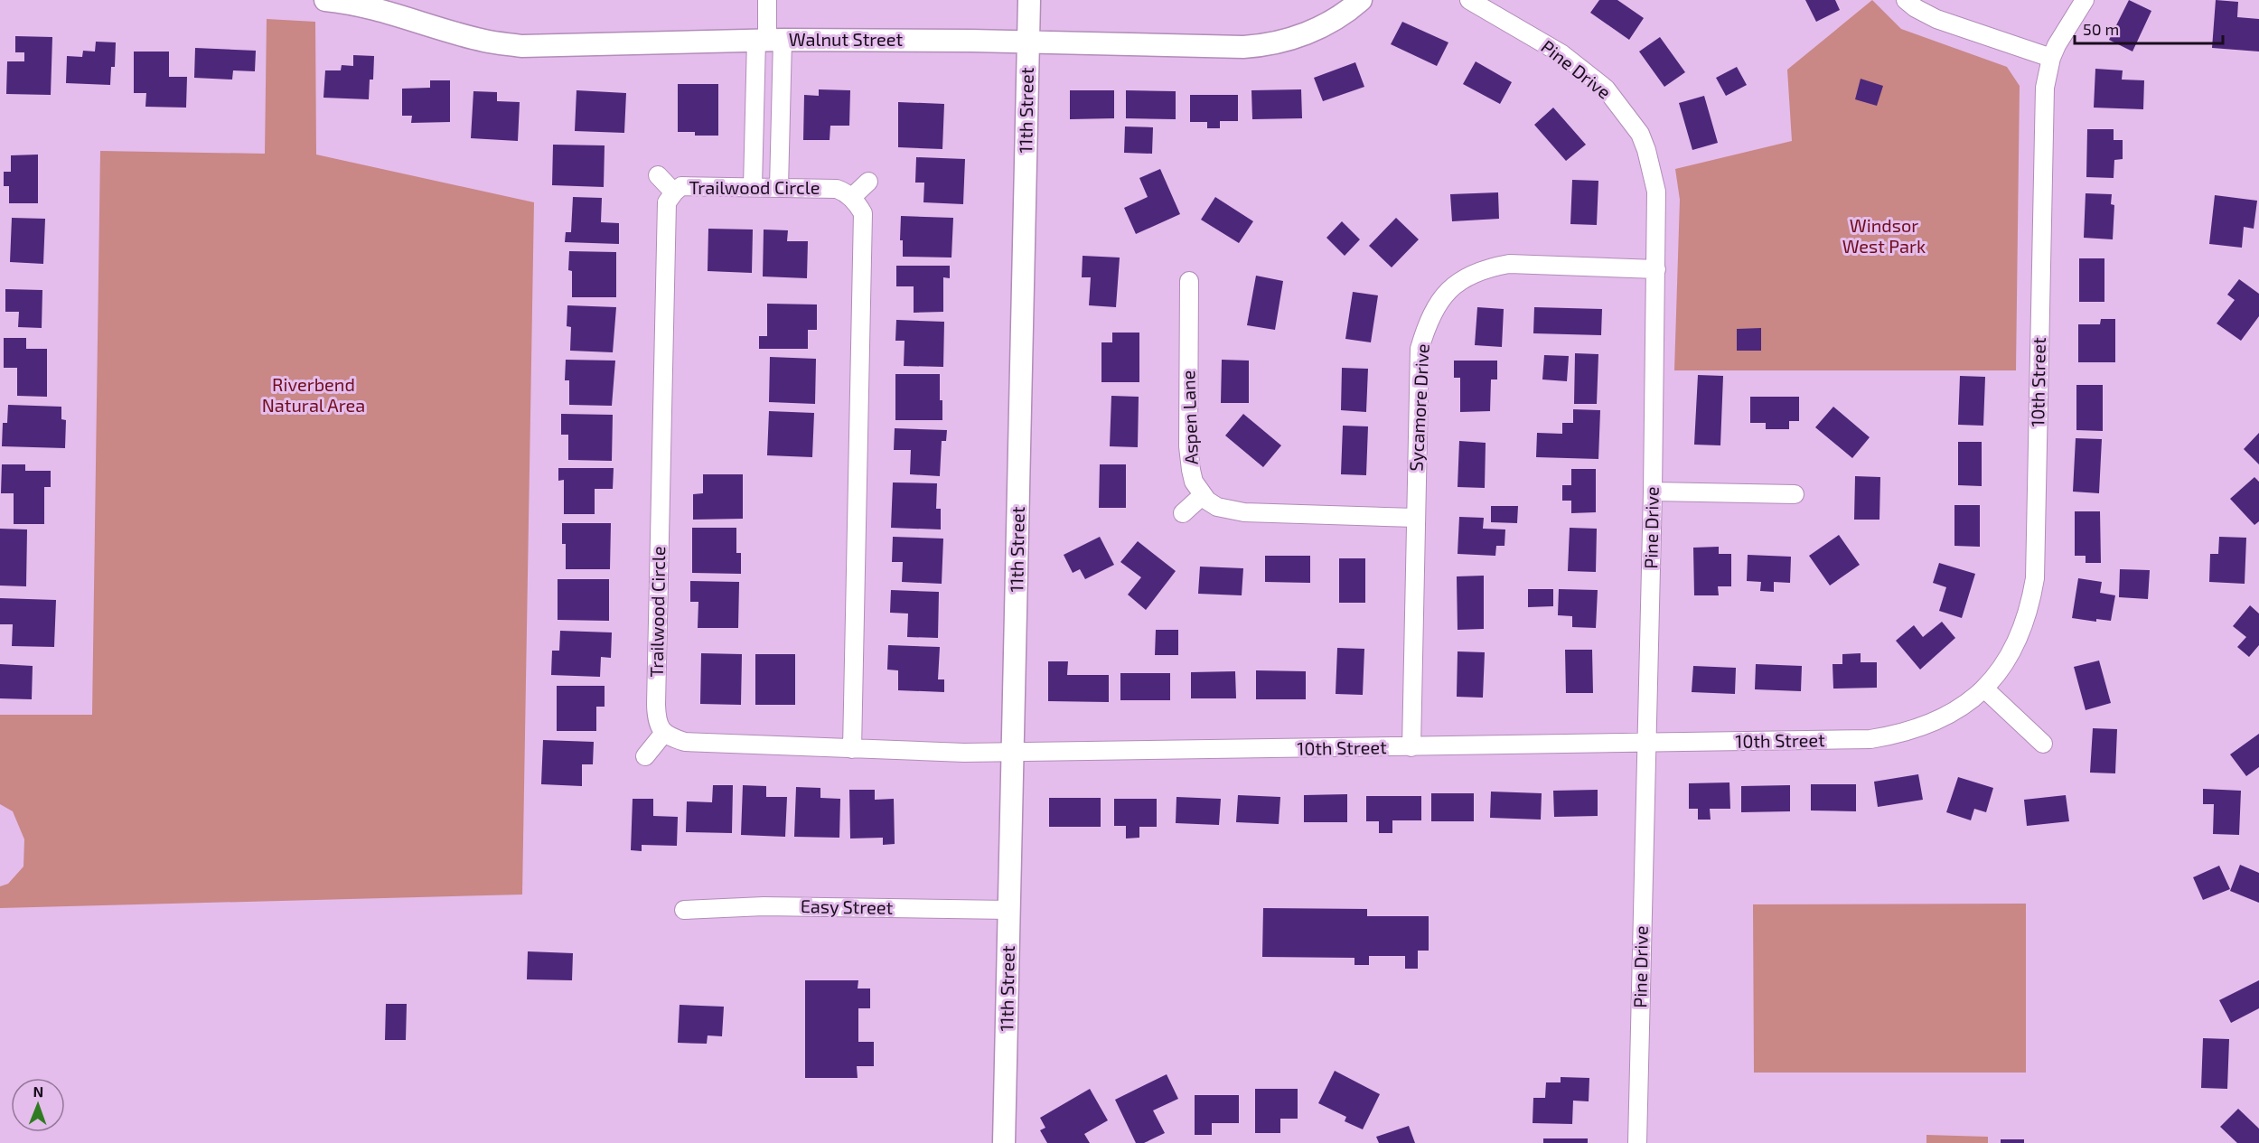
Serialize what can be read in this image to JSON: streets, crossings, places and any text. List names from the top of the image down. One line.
{"streets":{"street":["Walnut Street","Pine Drive","11th Street","Trailwood Circle","10th Street","Sycamore Drive","Aspen Lane","Easy Street"]},"crossings":[["Walnut Street","11th Street"],["Pine Drive","10th Street"],["Pine Drive","Sycamore Drive"],["11th Street","10th Street"],["11th Street","Easy Street"],["10th Street","Sycamore Drive"]],"parks":["Windsor West Park","Riverbend Natural Area"],"scale_bar":"50 m","north":"top"}
